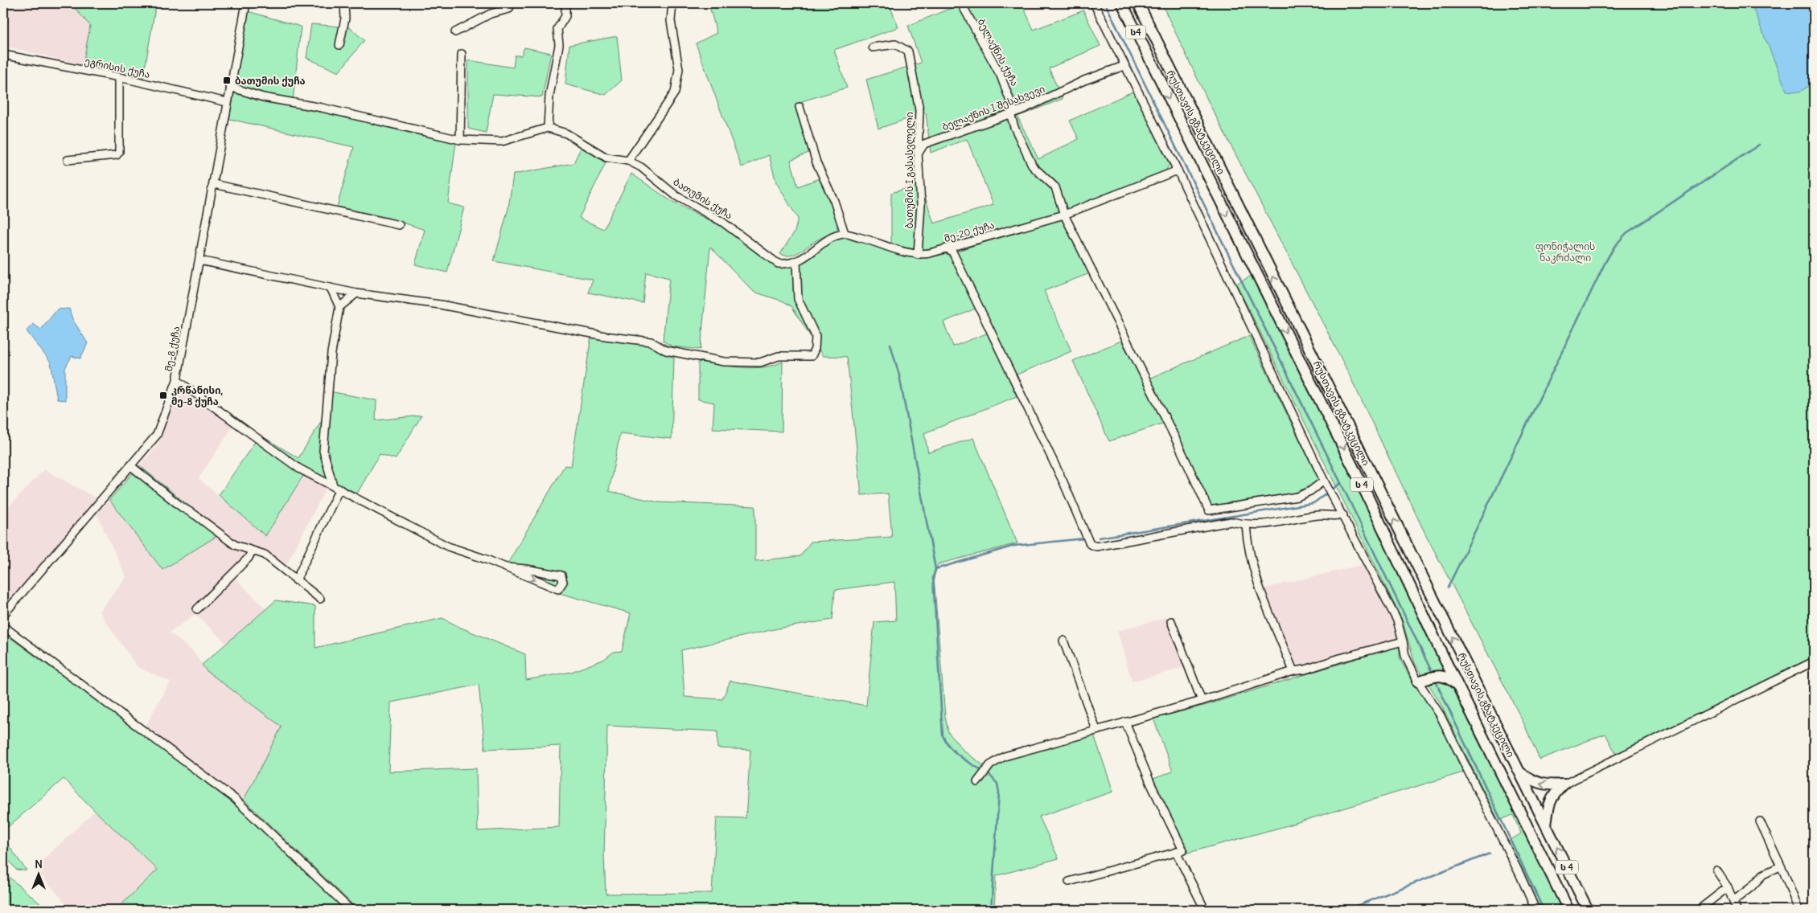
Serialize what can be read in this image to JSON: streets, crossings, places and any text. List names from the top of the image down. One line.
{"streets":{"highway":["ს4","რუსთავის გზატკეცილი","ს 4"],"street":["ბელაქნის ქუჩა","ეგრისის ქუჩა","ბელაქნის I შესახვევი","ბათუმის I გასასვლელი","ბათუმის ქუჩა","მე-20 ქუჩა","მე-8 ქუჩა"]},"crossings":[["ბელაქნის ქუჩა","ბელაქნის I შესახვევი"],["ბელაქნის ქუჩა","მე-20 ქუჩა"],["ეგრისის ქუჩა","მე-8 ქუჩა"],["ბელაქნის I შესახვევი","ბათუმის I გასასვლელი"],["ბათუმის I გასასვლელი","მე-20 ქუჩა"]],"parks":["ფონიჭალის ნაკრძალი"],"places":{"transit":["ბათუმის ქუჩა","კრწანისი, მე-8 ქუჩა"]},"north":"top"}
